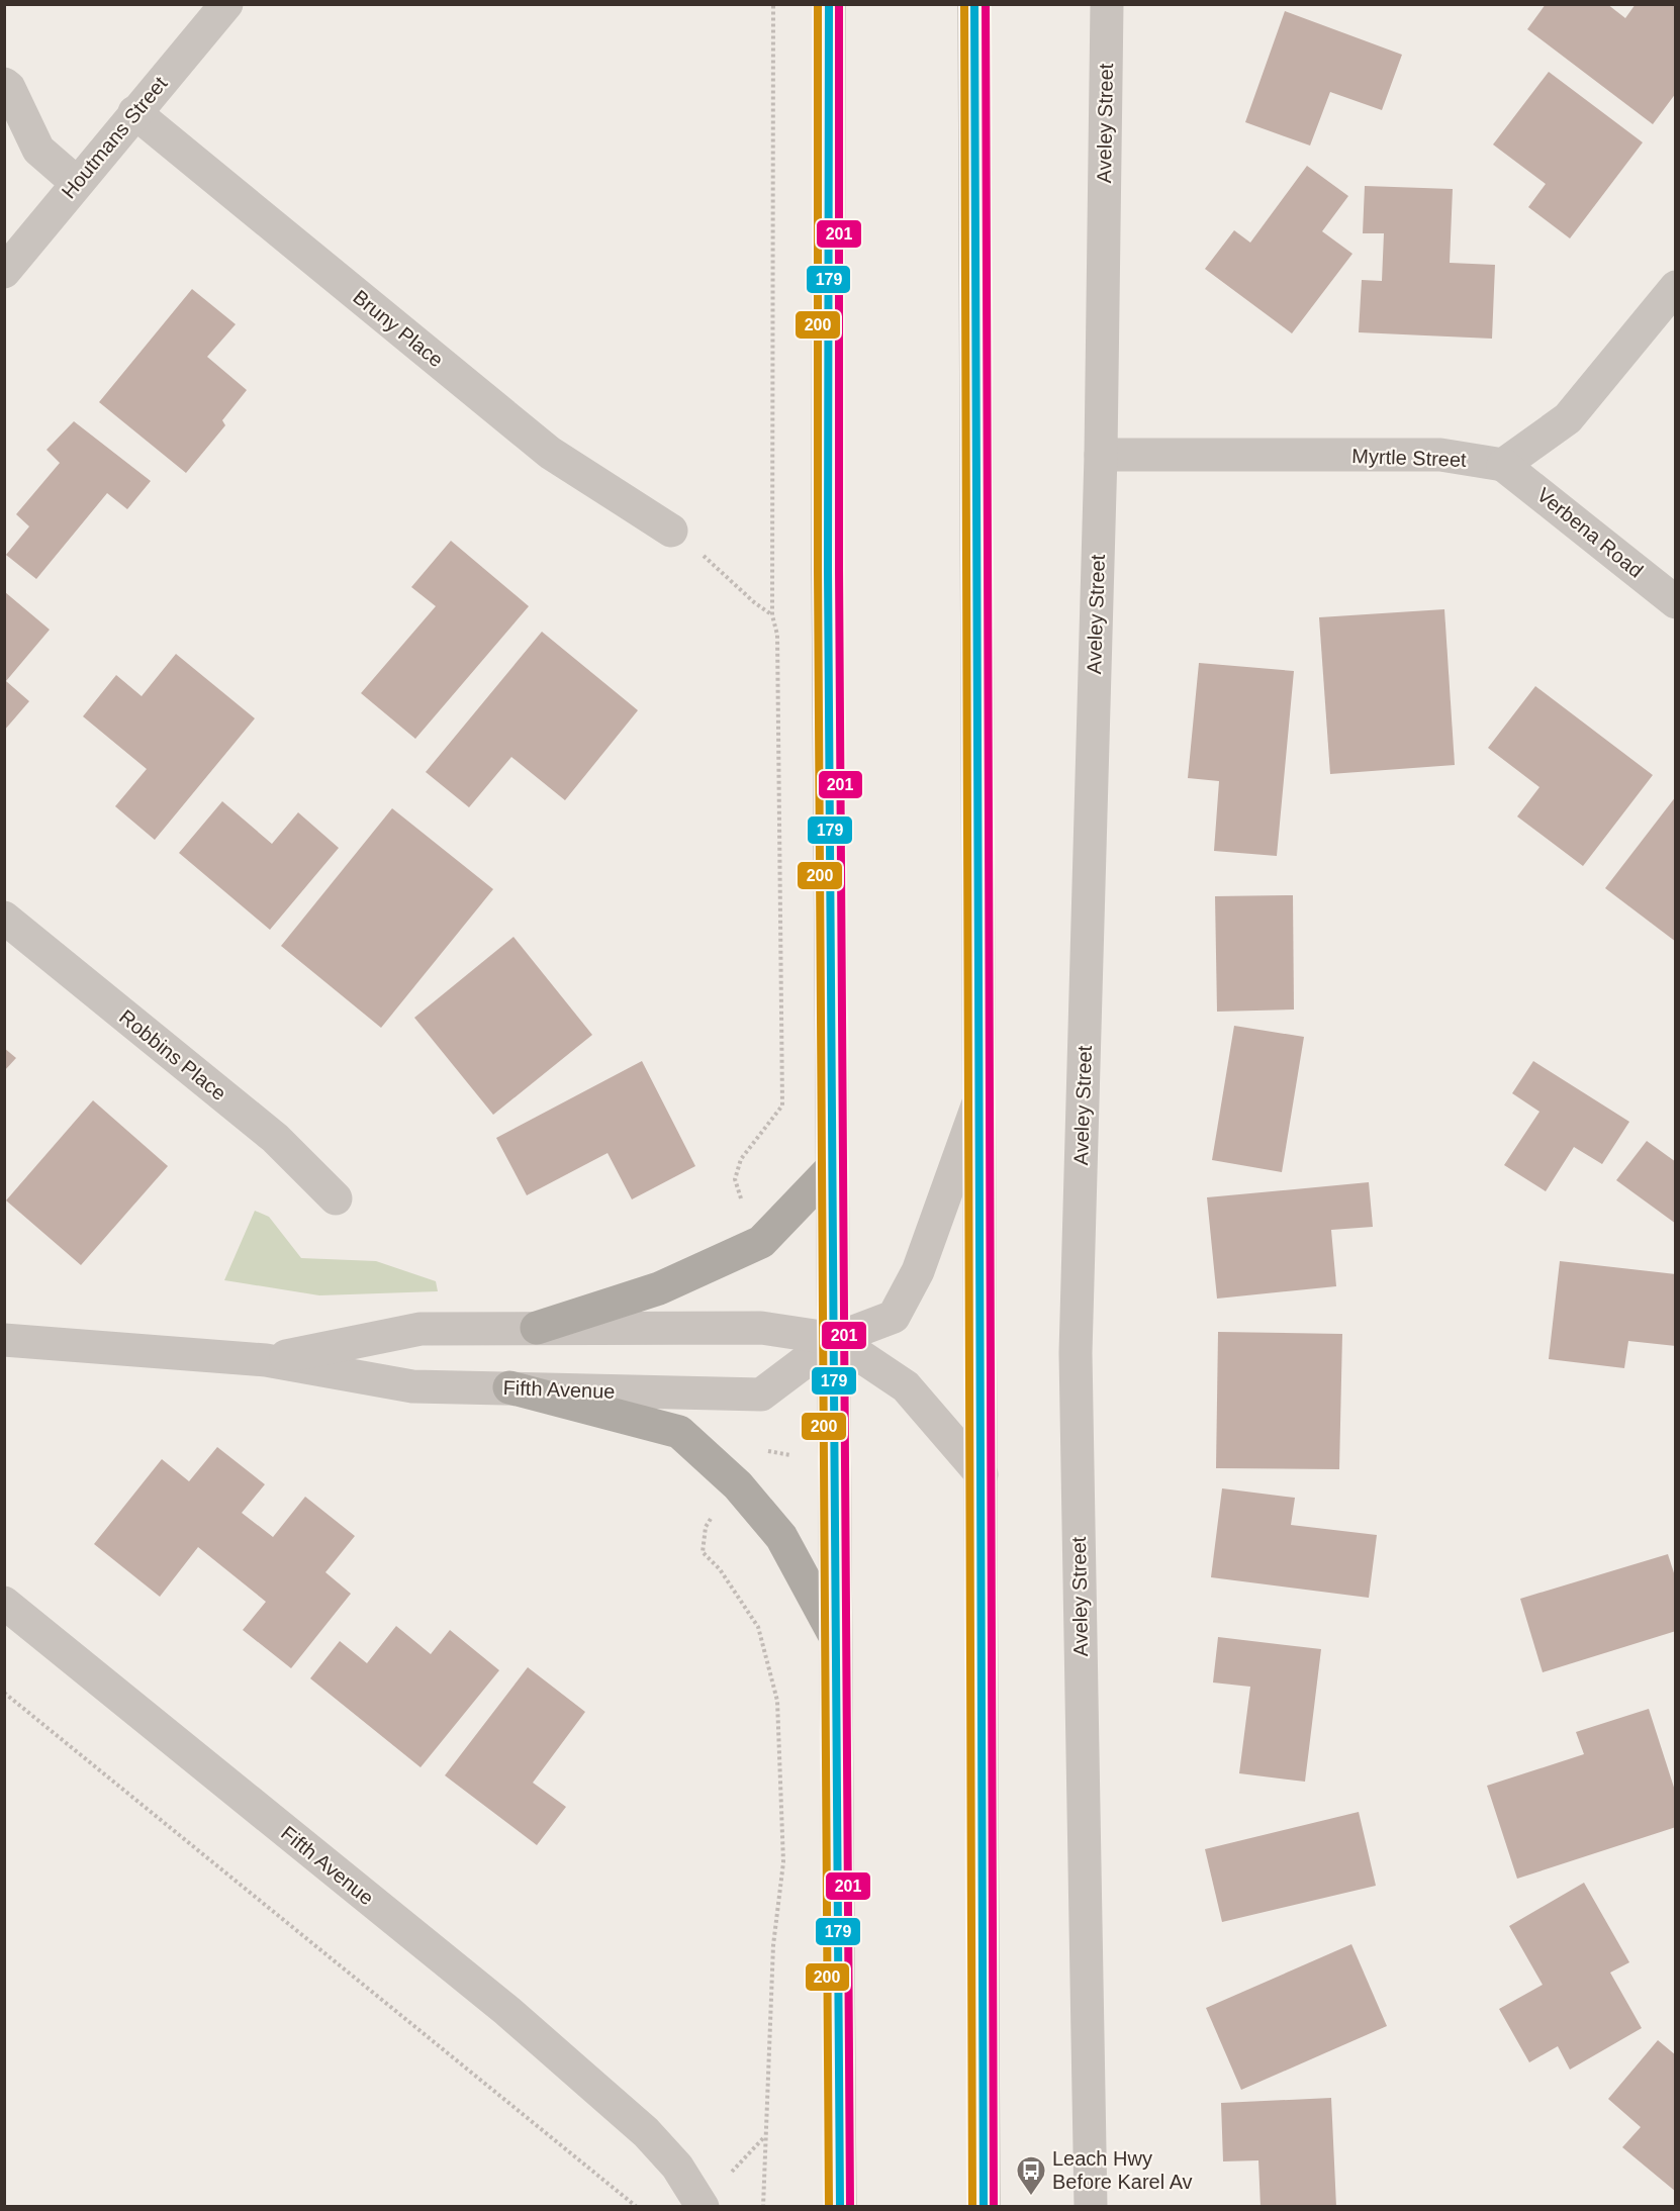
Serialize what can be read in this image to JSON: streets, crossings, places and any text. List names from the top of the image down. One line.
{"streets":{"street":["Aveley Street","Houtmans Street","Bruny Place","Myrtle Street","Verbena Road","Robbins Place","Fifth Avenue"]},"crossings":[["Aveley Street","Myrtle Street"],["Houtmans Street","Bruny Place"],["Myrtle Street","Verbena Road"]],"places":{"bus stop":["Leach Hwy Before Karel Av"]},"lines":["transit line 179","transit line 200","transit line 201"]}
